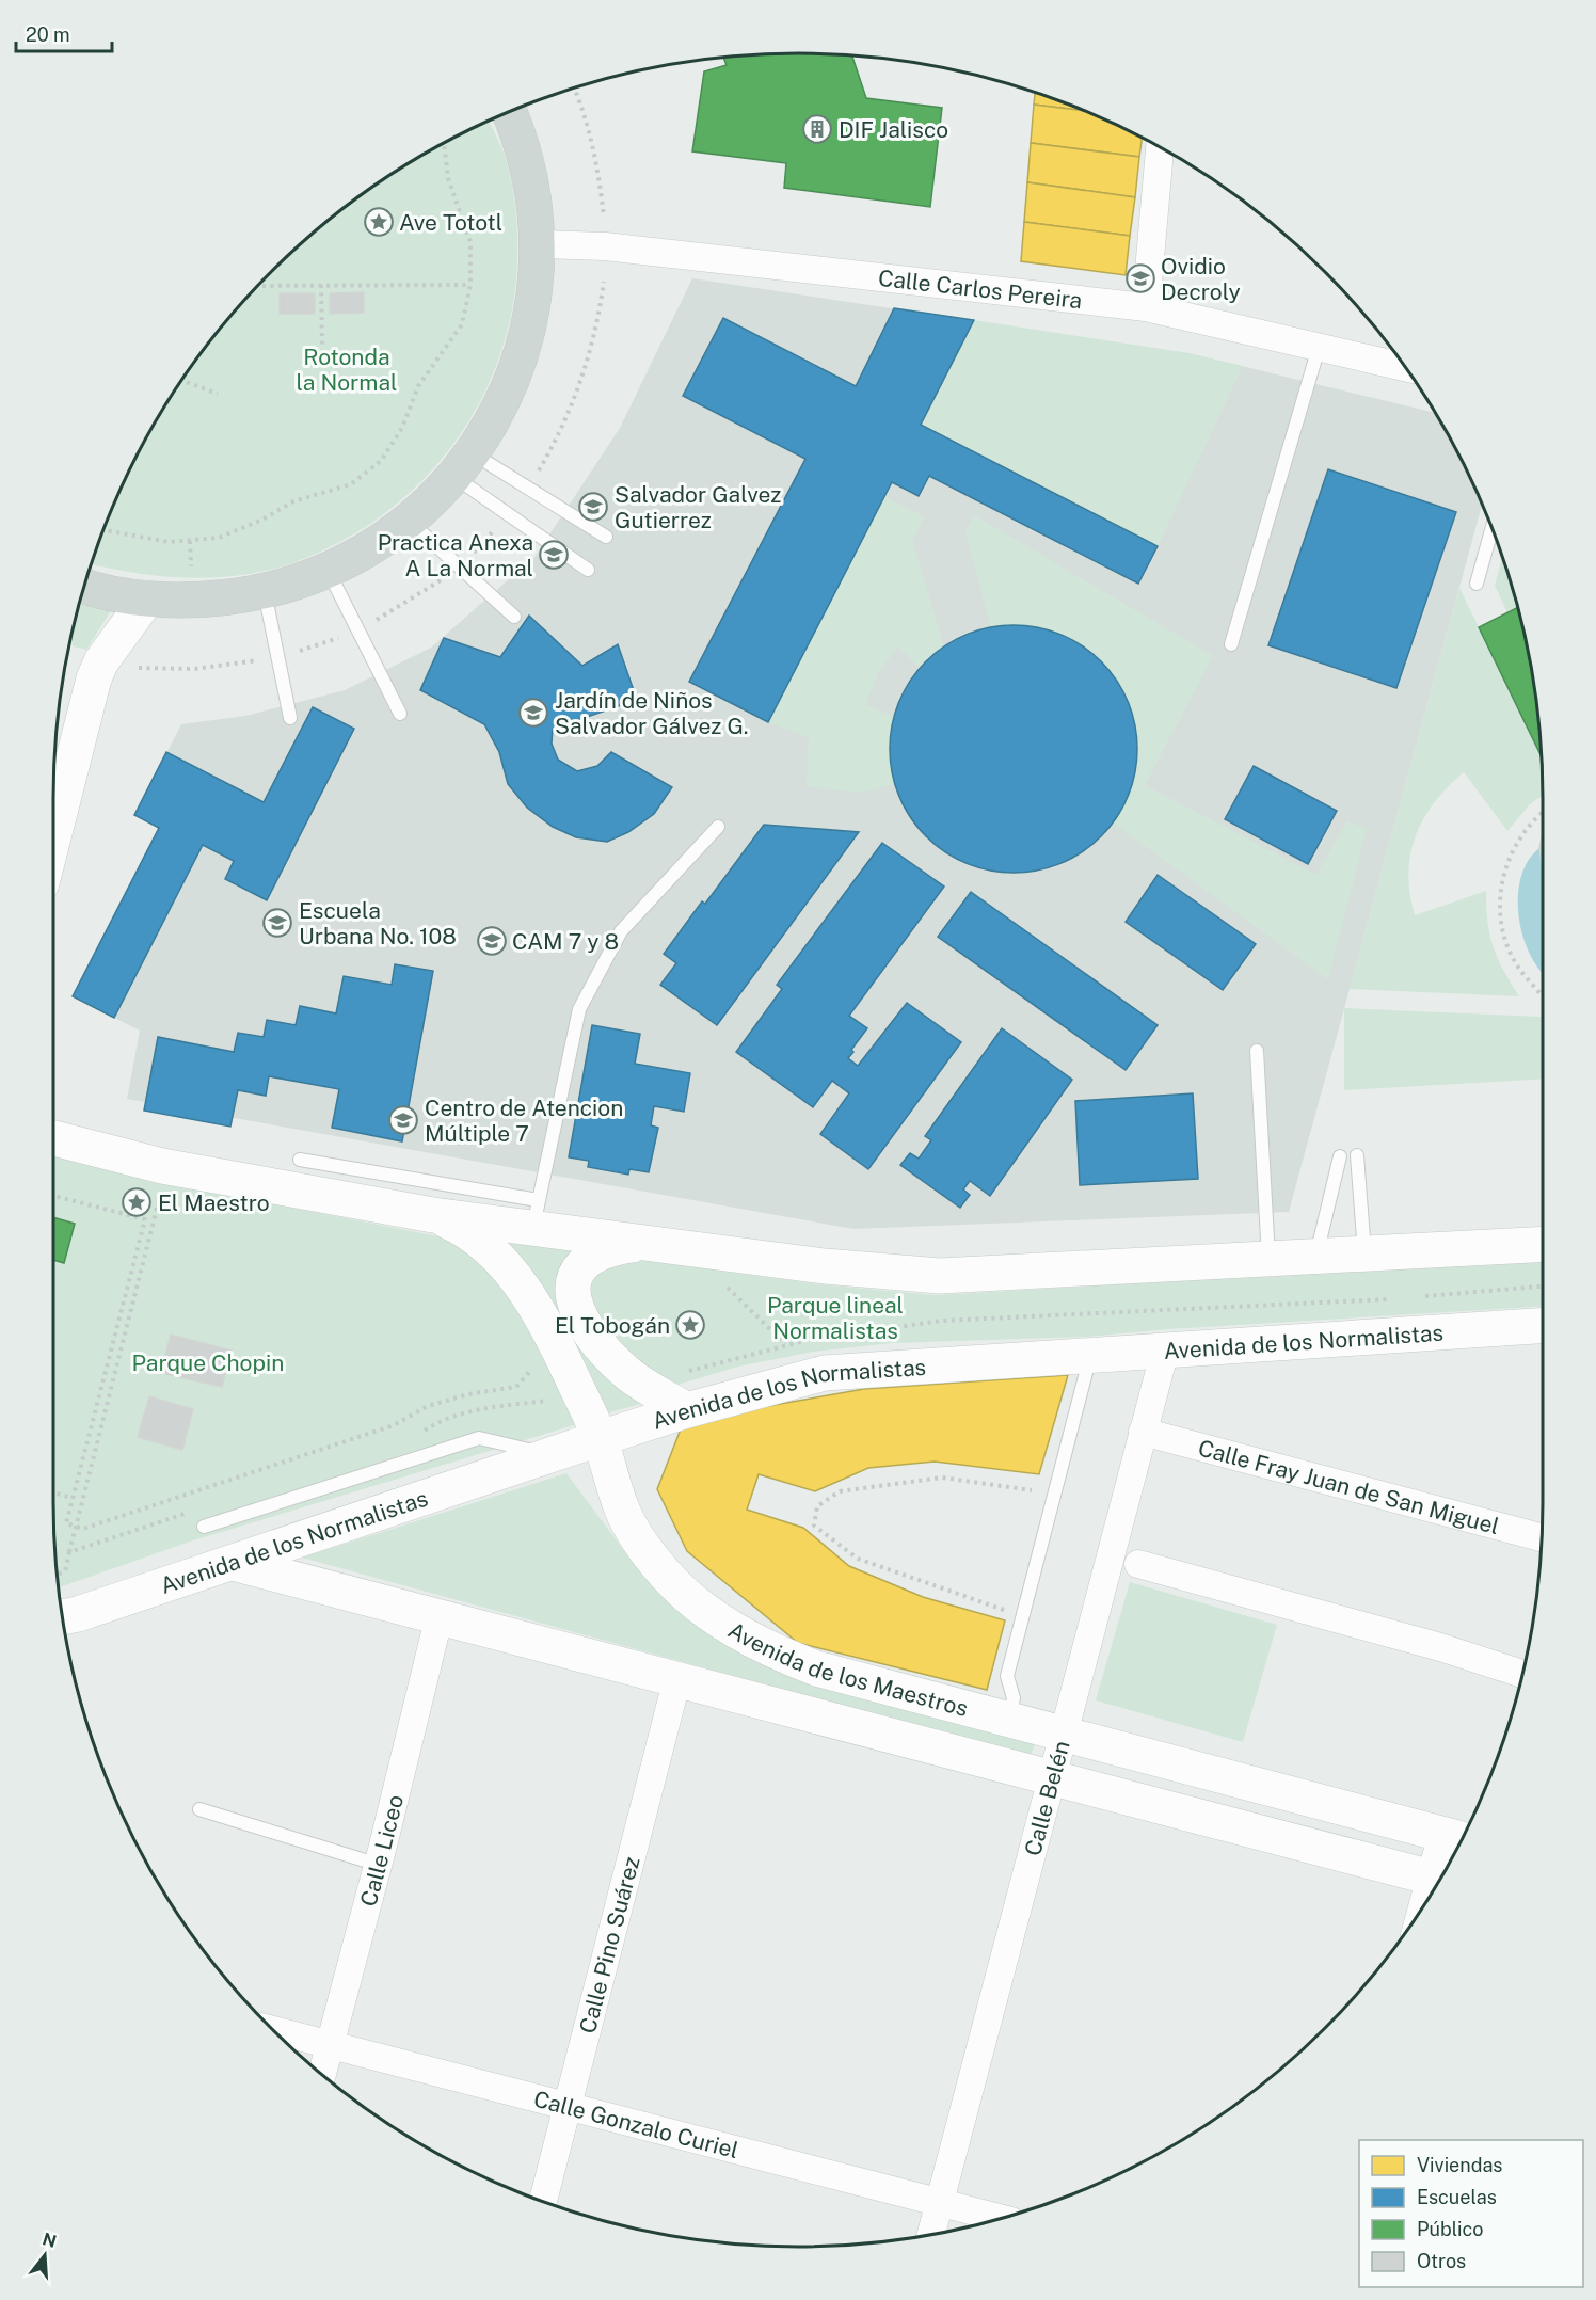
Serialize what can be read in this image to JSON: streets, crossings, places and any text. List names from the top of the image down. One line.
{"streets":{"street":["Calle Carlos Pereira","Avenida de los Normalistas","Calle Fray Juan de San Miguel","Avenida de los Maestros","Calle Belén","Calle Liceo","Calle Pino Suárez","Calle Gonzalo Curiel"]},"crossings":[["Avenida de los Normalistas","Avenida de los Maestros"],["Avenida de los Normalistas","Calle Belén"],["Calle Fray Juan de San Miguel","Calle Belén"],["Avenida de los Maestros","Calle Belén"],["Avenida de los Maestros","Calle Liceo"],["Avenida de los Maestros","Calle Pino Suárez"],["Calle Belén","Calle Gonzalo Curiel"],["Calle Liceo","Calle Gonzalo Curiel"],["Calle Pino Suárez","Calle Gonzalo Curiel"]],"parks":["Rotonda la Normal","Parque lineal Normalistas","Parque Chopin"],"places":{"building":["DIF Jalisco"],"place":["Ave Tototl","El Maestro","El Tobogán"],"school or university":["Ovidio Decroly","Salvador Galvez Gutierrez","Practica Anexa A La Normal","Jardín de Niños Salvador Gálvez G.","Escuela Urbana No. 108","CAM 7 y 8","Centro de Atencion Múltiple 7"]},"legend":["Viviendas","Escuelas","Público","Otros"],"scale_bar":"20 m","north":"top"}
